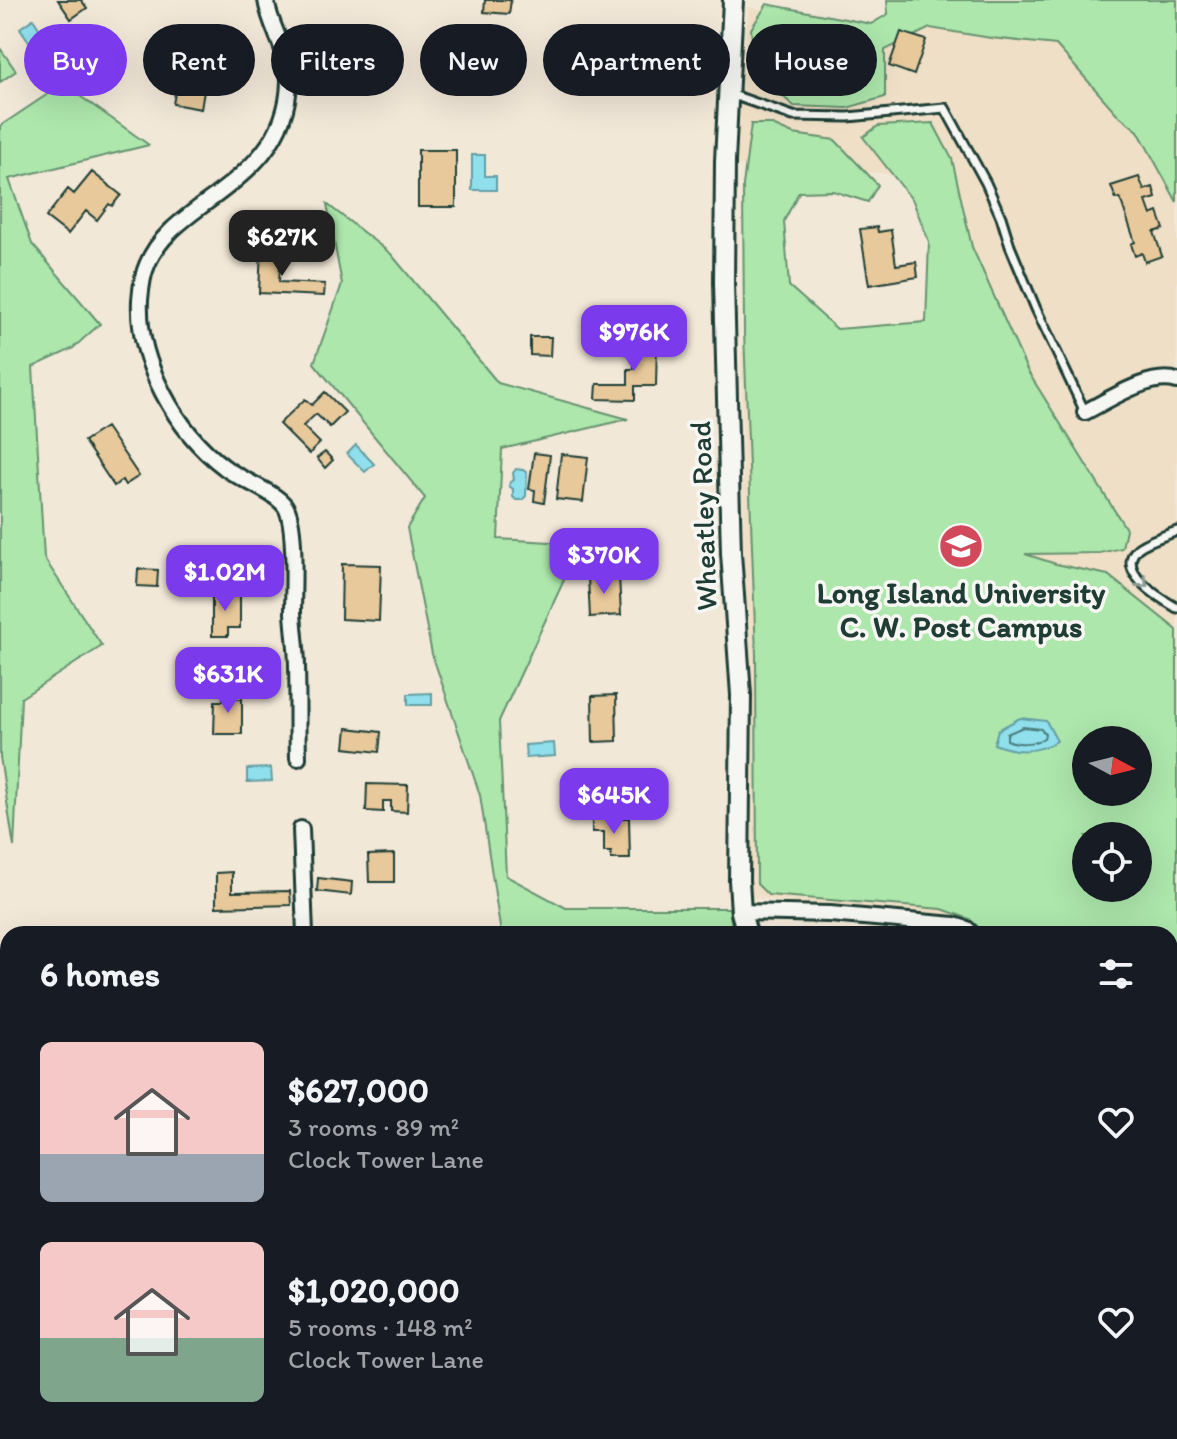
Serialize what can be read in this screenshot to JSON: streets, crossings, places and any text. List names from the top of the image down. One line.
{"streets":{"main road":["Wheatley Road"]},"places":{"school or university":["Long Island University C. W. Post Campus"]},"north":"right","page":{"chip":["Buy","Rent","Filters","New","Apartment","House"],"price":["$627K","$976K","$370K","$1.02M","$631K","$645K"],"heading":"6 homes","list":[{"name":"$627,000","note":"3 rooms · 89 m² · Clock Tower Lane"},{"name":"$1,020,000","note":"5 rooms · 148 m² · Clock Tower Lane"}]}}
